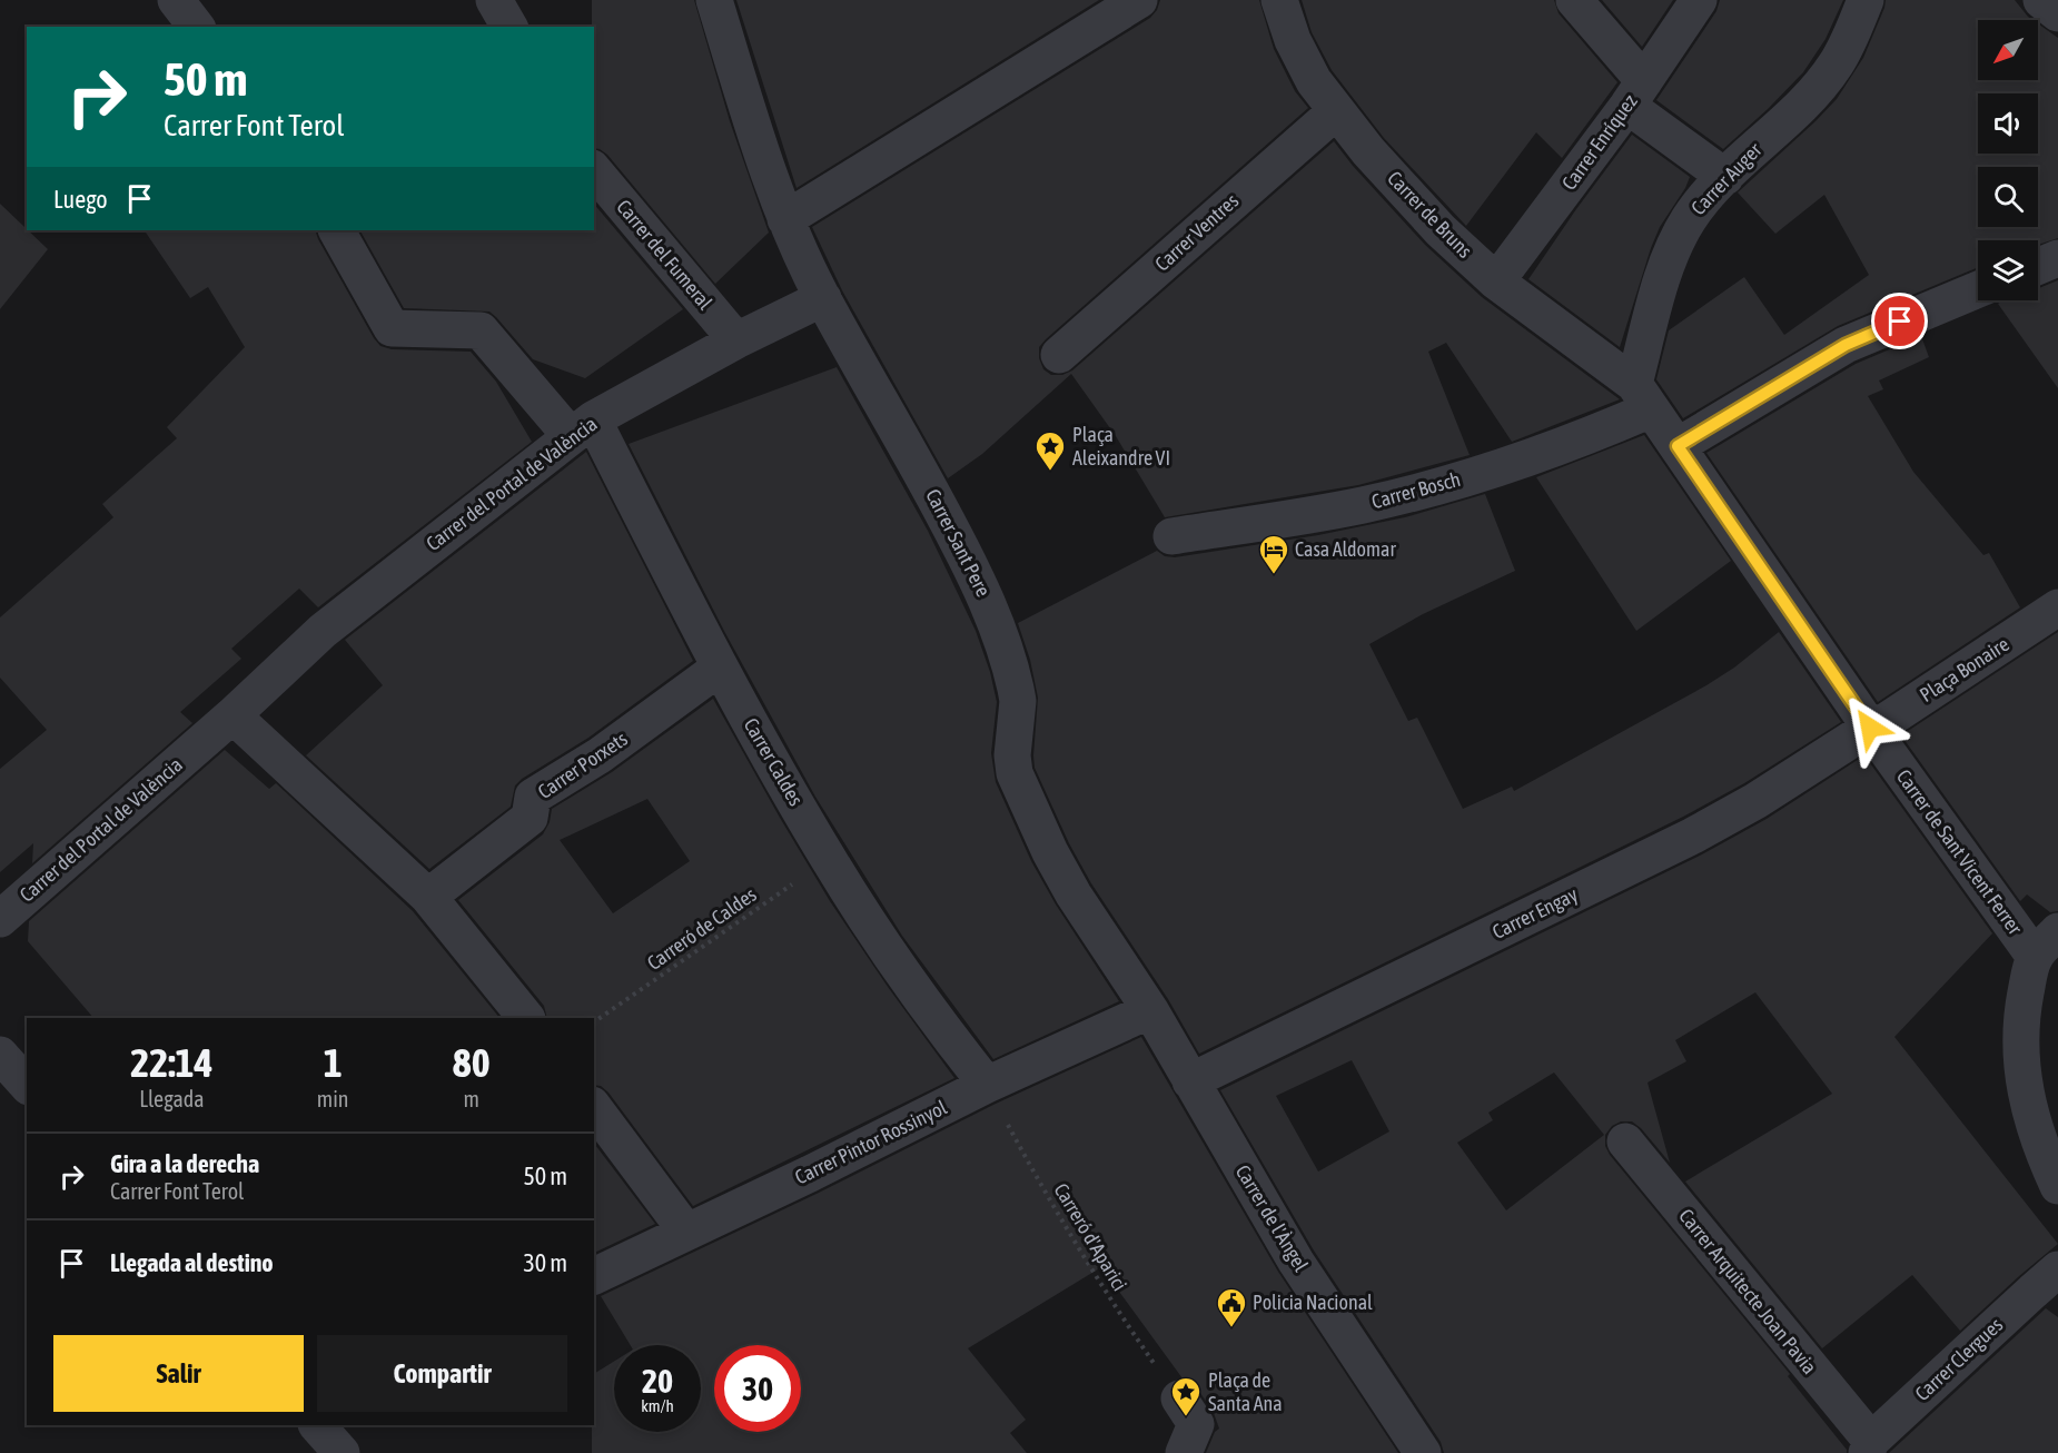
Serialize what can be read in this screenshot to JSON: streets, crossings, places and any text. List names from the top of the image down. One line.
{"streets":{"street":["Carrer Enríquez","Carrer Auger","Carrer de Bruns","Carrer Ventres","Carrer del Fumeral","Carrer del Portal de València","Carrer Bosch","Carrer Sant Pere","Plaça Bonaire","Carrer Caldes","Carrer Porxets","Carrer de Sant Vicent Ferrer","Carrer Engay","Carrer Pintor Rossinyol","Carrer de l'Àngel","Carrer Arquitecte Joan Pavia","Carrer Clergues"],"path":["Carreró de Caldes","Carreró d'Aparici"]},"crossings":[["Carrer Enríquez","Carrer de Bruns"],["Carrer Auger","Carrer de Bruns"],["Carrer Auger","Carrer Bosch"],["Carrer Auger","Carrer de Sant Vicent Ferrer"],["Carrer de Bruns","Carrer Ventres"],["Carrer de Bruns","Carrer Bosch"],["Carrer de Bruns","Carrer de Sant Vicent Ferrer"],["Carrer del Fumeral","Carrer del Portal de València"],["Carrer del Portal de València","Carrer Sant Pere"],["Carrer del Portal de València","Carrer Caldes"],["Carrer Bosch","Carrer de Sant Vicent Ferrer"],["Carrer Sant Pere","Carrer Engay"],["Carrer Sant Pere","Carrer Pintor Rossinyol"],["Carrer Sant Pere","Carrer de l'Àngel"],["Plaça Bonaire","Carrer de Sant Vicent Ferrer"],["Plaça Bonaire","Carrer Engay"],["Carrer Caldes","Carrer Porxets"],["Carrer Caldes","Carreró de Caldes"],["Carrer Caldes","Carrer Pintor Rossinyol"],["Carrer Caldes","Carreró d'Aparici"],["Carrer de Sant Vicent Ferrer","Carrer Engay"],["Carrer Engay","Carrer de l'Àngel"],["Carrer Pintor Rossinyol","Carreró d'Aparici"],["Carrer Arquitecte Joan Pavia","Carrer Clergues"]],"places":{"place":["Plaça Aleixandre VI","Plaça de Santa Ana"],"hotel":["Casa Aldomar"],"public building":["Policia Nacional"]},"north":"bottom left","page":{"turn":["50 m","Carrer Font Terol"],"then":"Luego","eta":["22:14","Llegada","1","min","80","m"],"list":[{"name":"Gira a la derecha","note":"Carrer Font Terol","value":"50 m"},{"name":"Llegada al destino","value":"30 m"}],"buttons":["Salir","Compartir"],"speed":"20 km/h","limit":"30"}}
